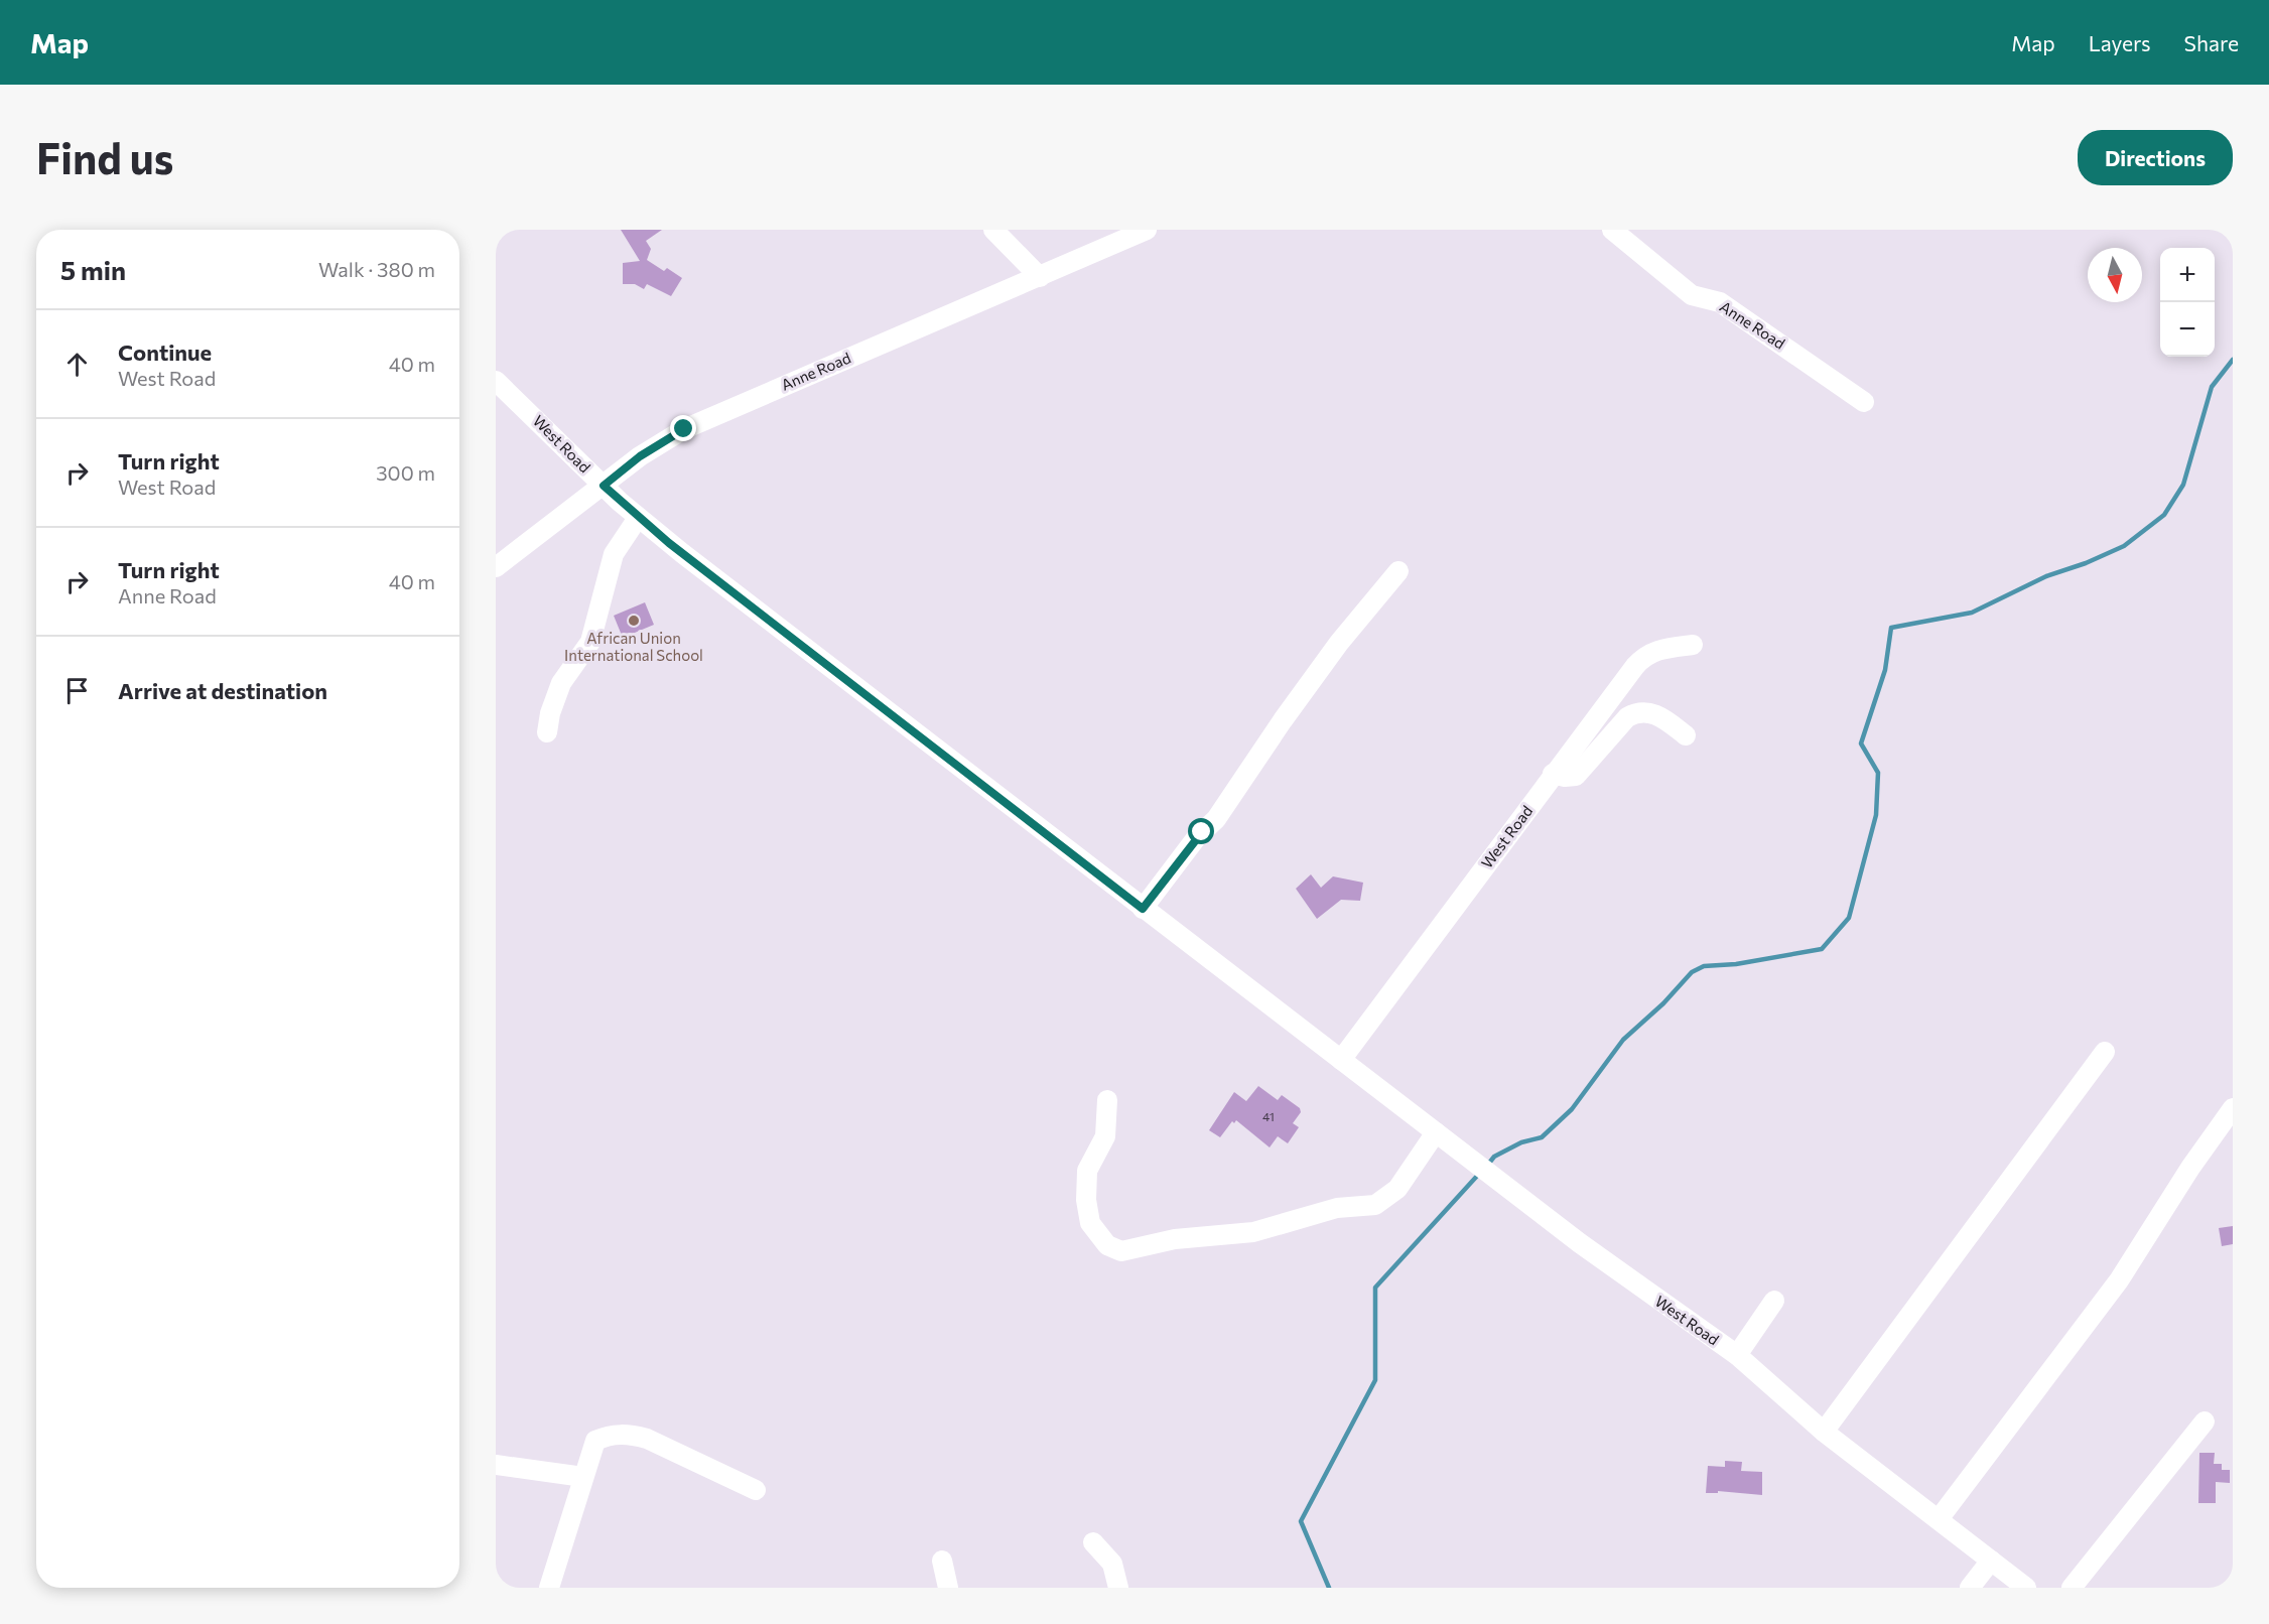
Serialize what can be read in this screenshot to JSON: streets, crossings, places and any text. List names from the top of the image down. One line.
{"streets":{"street":["Anne Road","West Road"]},"crossings":[["Anne Road","West Road"]],"places":["African Union International School"],"house_numbers":["41"],"north":"bottom","page":{"header":"Map","nav":["Map","Layers","Share"],"buttons":"Directions","title":"Find us","heading":["5 min","Walk · 380 m"],"map_buttons":["+","−"],"list":[["Continue","West Road","40 m"],["Turn right","West Road","300 m"],["Turn right","Anne Road","40 m"],"Arrive at destination"]}}
